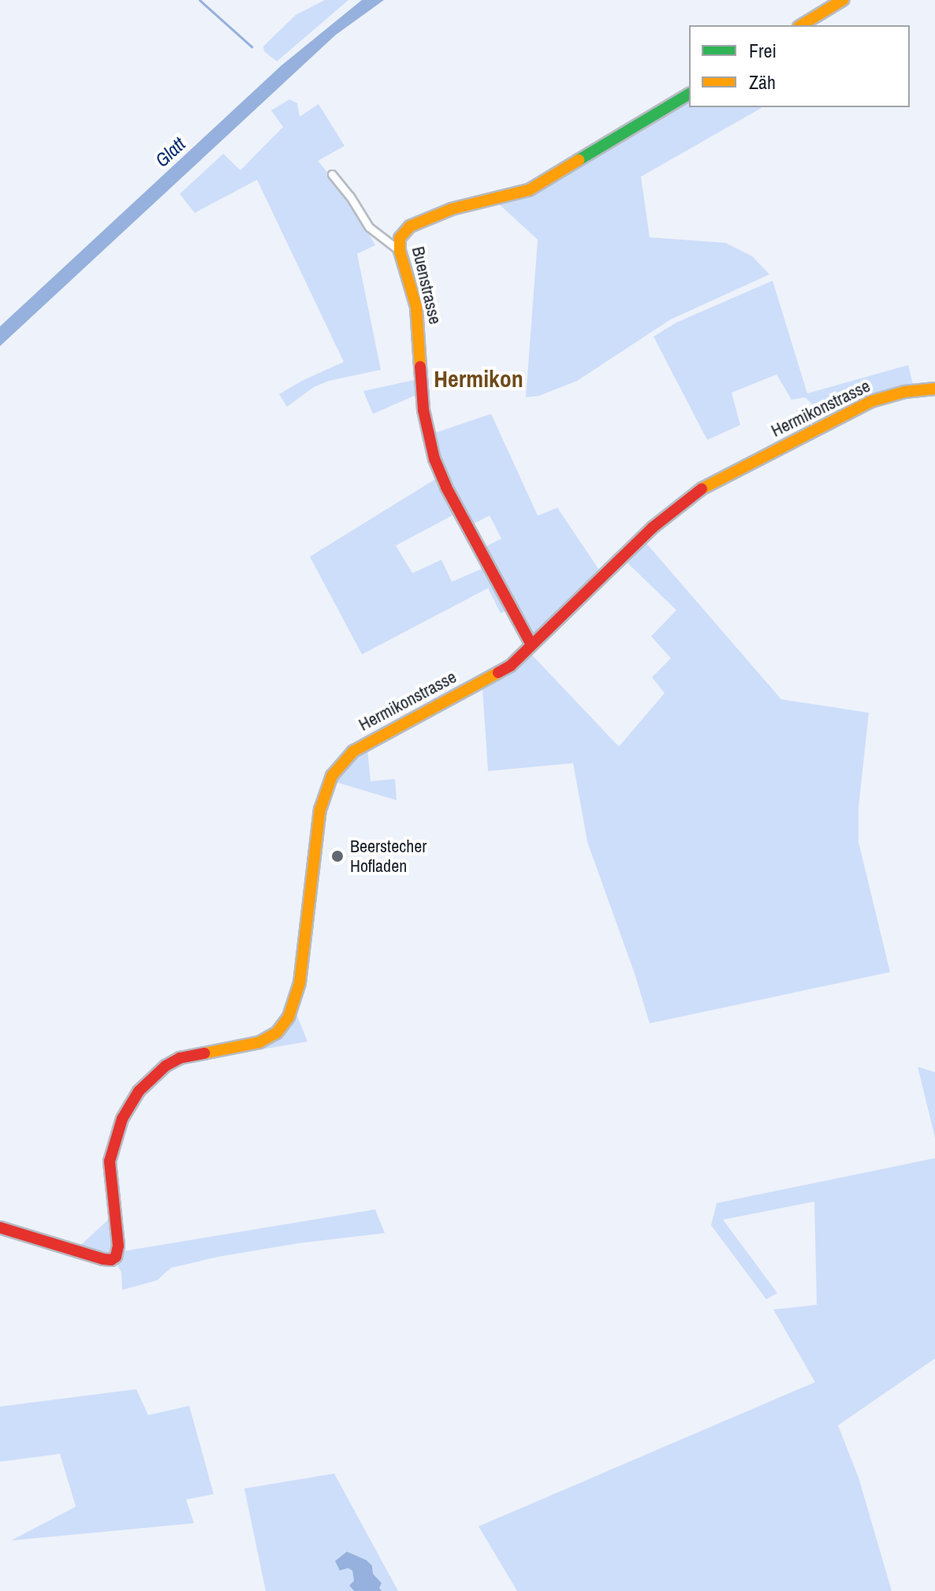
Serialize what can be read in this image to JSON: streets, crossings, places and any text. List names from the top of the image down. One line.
{"streets":{"street":["Buenstrasse","Hermikonstrasse"]},"crossings":[["Buenstrasse","Hermikonstrasse"]],"districts":["Hermikon"],"water":["Glatt"],"places":["Beerstecher Hofladen"],"legend":["Frei","Zäh"]}
